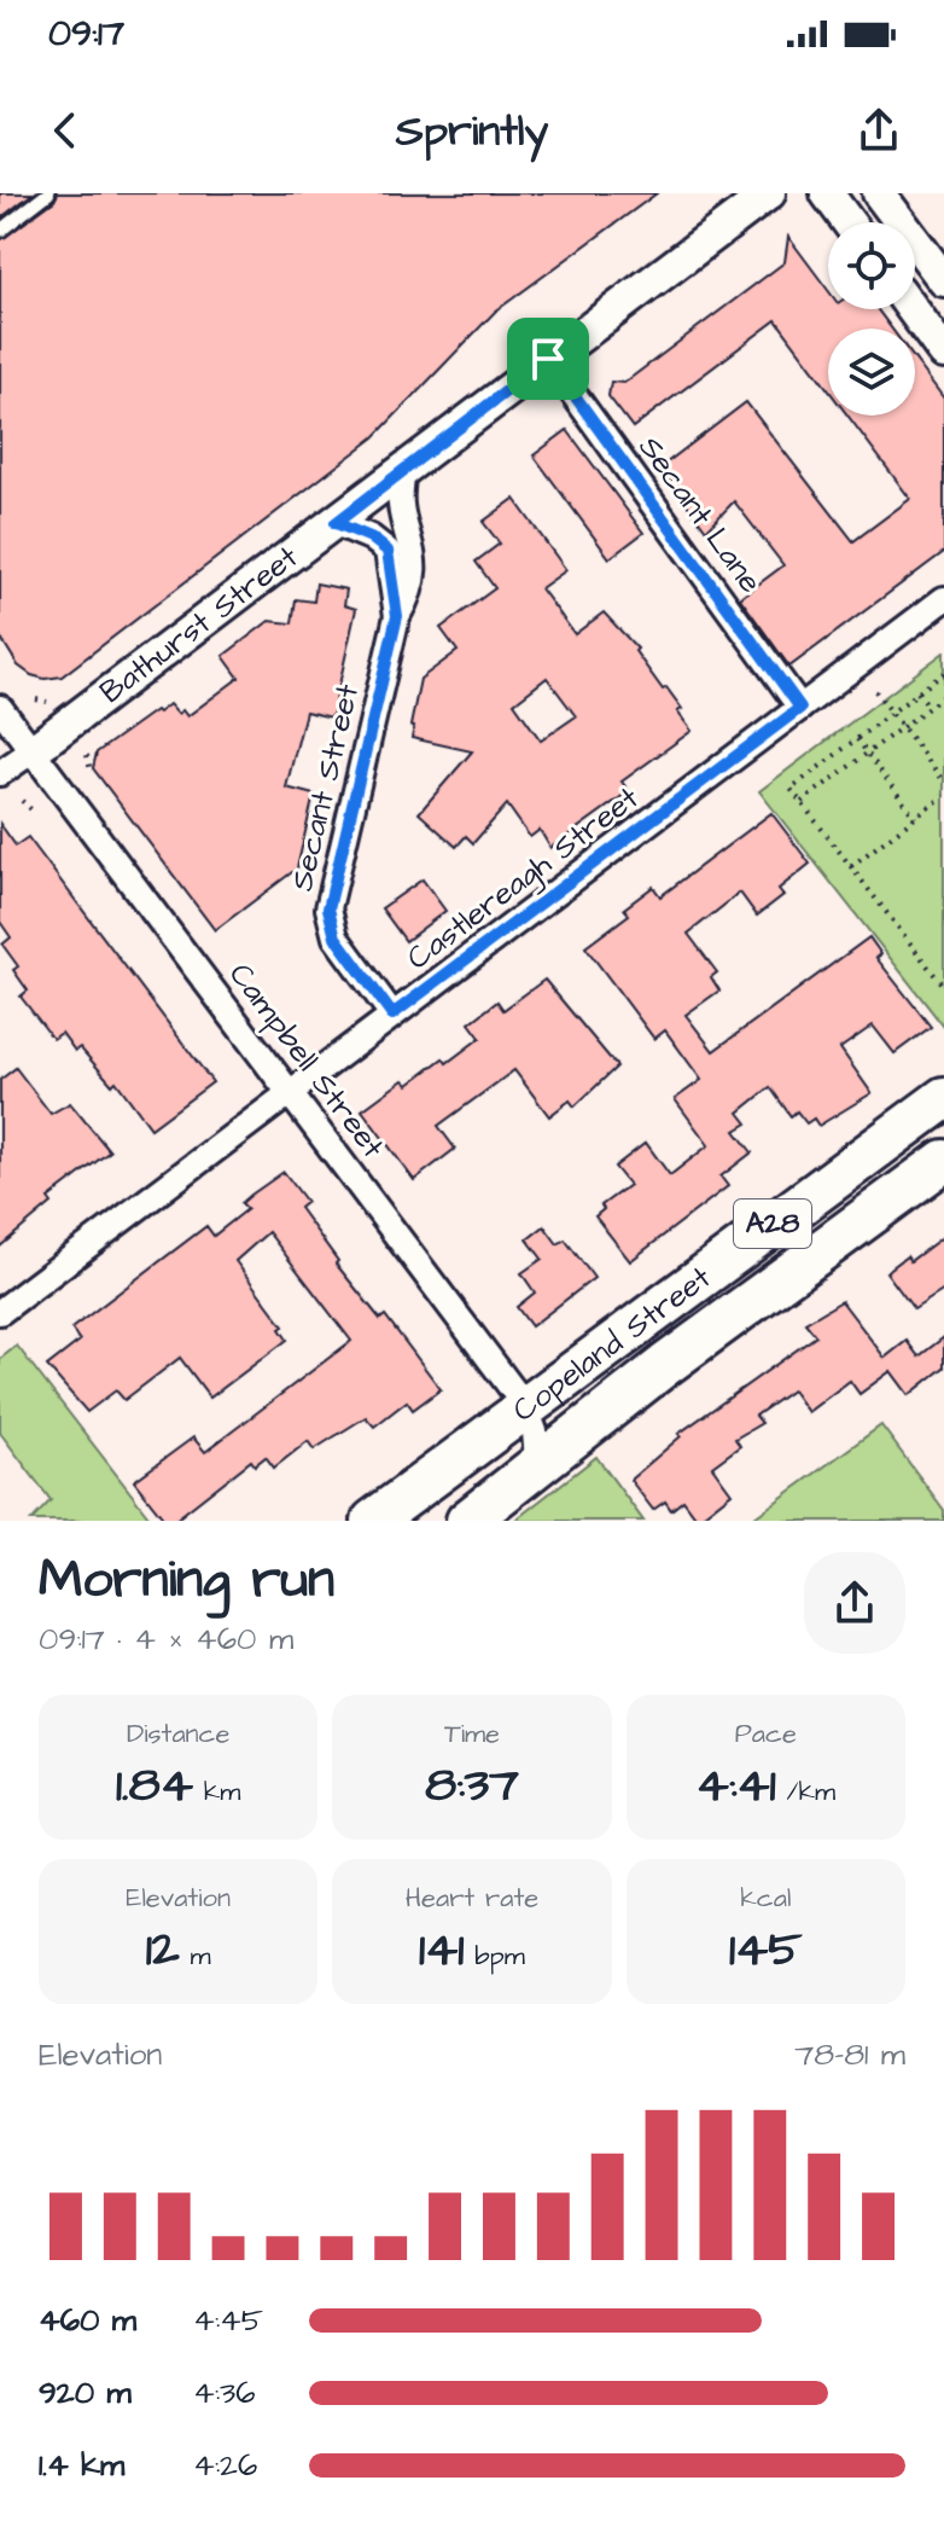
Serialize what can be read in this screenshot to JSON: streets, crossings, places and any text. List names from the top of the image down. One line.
{"streets":{"highway":["A28","Copeland Street"],"street":["Secant Lane","Bathurst Street","Secant Street","Castlereagh Street","Campbell Street"]},"crossings":[["Secant Lane","Bathurst Street"],["Secant Lane","Castlereagh Street"],["Bathurst Street","Secant Street"],["Bathurst Street","Campbell Street"],["Secant Street","Castlereagh Street"],["Castlereagh Street","Campbell Street"],["Campbell Street","Copeland Street"]],"page":{"status":"09:17","header":"Sprintly","heading":["Morning run","09:17 · 4 × 460 m"],"stats":[["Distance","1.84 km"],["Time","8:37"],["Pace","4:41 /km"],["Elevation","12 m"],["Heart rate","141 bpm"],["kcal","145"]],"chart":["Elevation","78–81 m"],"list":[{"name":"460 m","note":"4:45"},{"name":"920 m","note":"4:36"},{"name":"1.4 km","note":"4:26"}]}}
